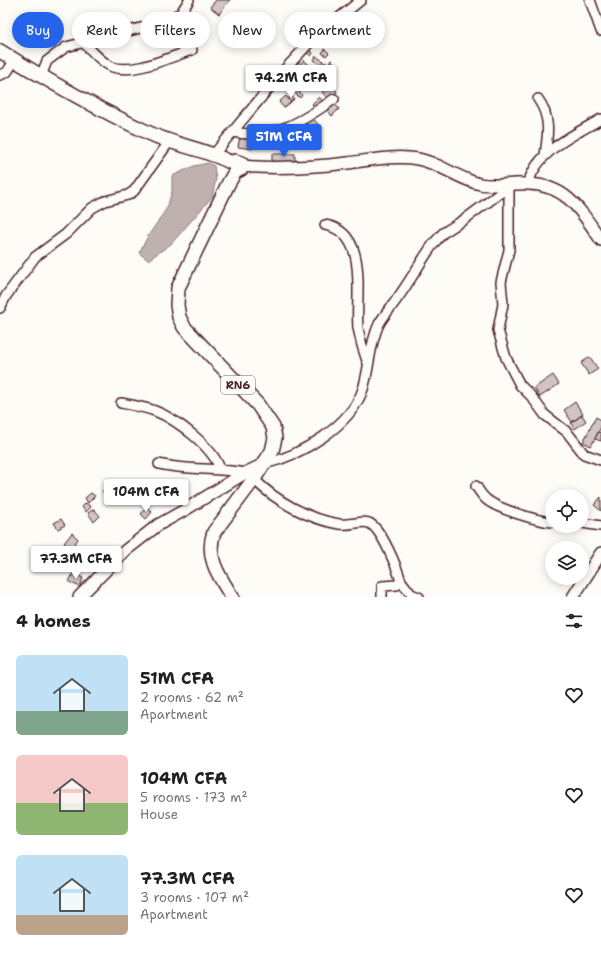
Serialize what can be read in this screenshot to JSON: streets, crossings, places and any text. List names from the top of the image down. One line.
{"streets":{"highway":["RN6"]},"page":{"chip":["Buy","Rent","Filters","New","Apartment"],"price":["74.2M CFA","51M CFA","104M CFA","77.3M CFA"],"heading":"4 homes","list":[{"name":"51M CFA","note":"2 rooms · 62 m² · Apartment"},{"name":"104M CFA","note":"5 rooms · 173 m² · House"},{"name":"77.3M CFA","note":"3 rooms · 107 m² · Apartment"}]}}
